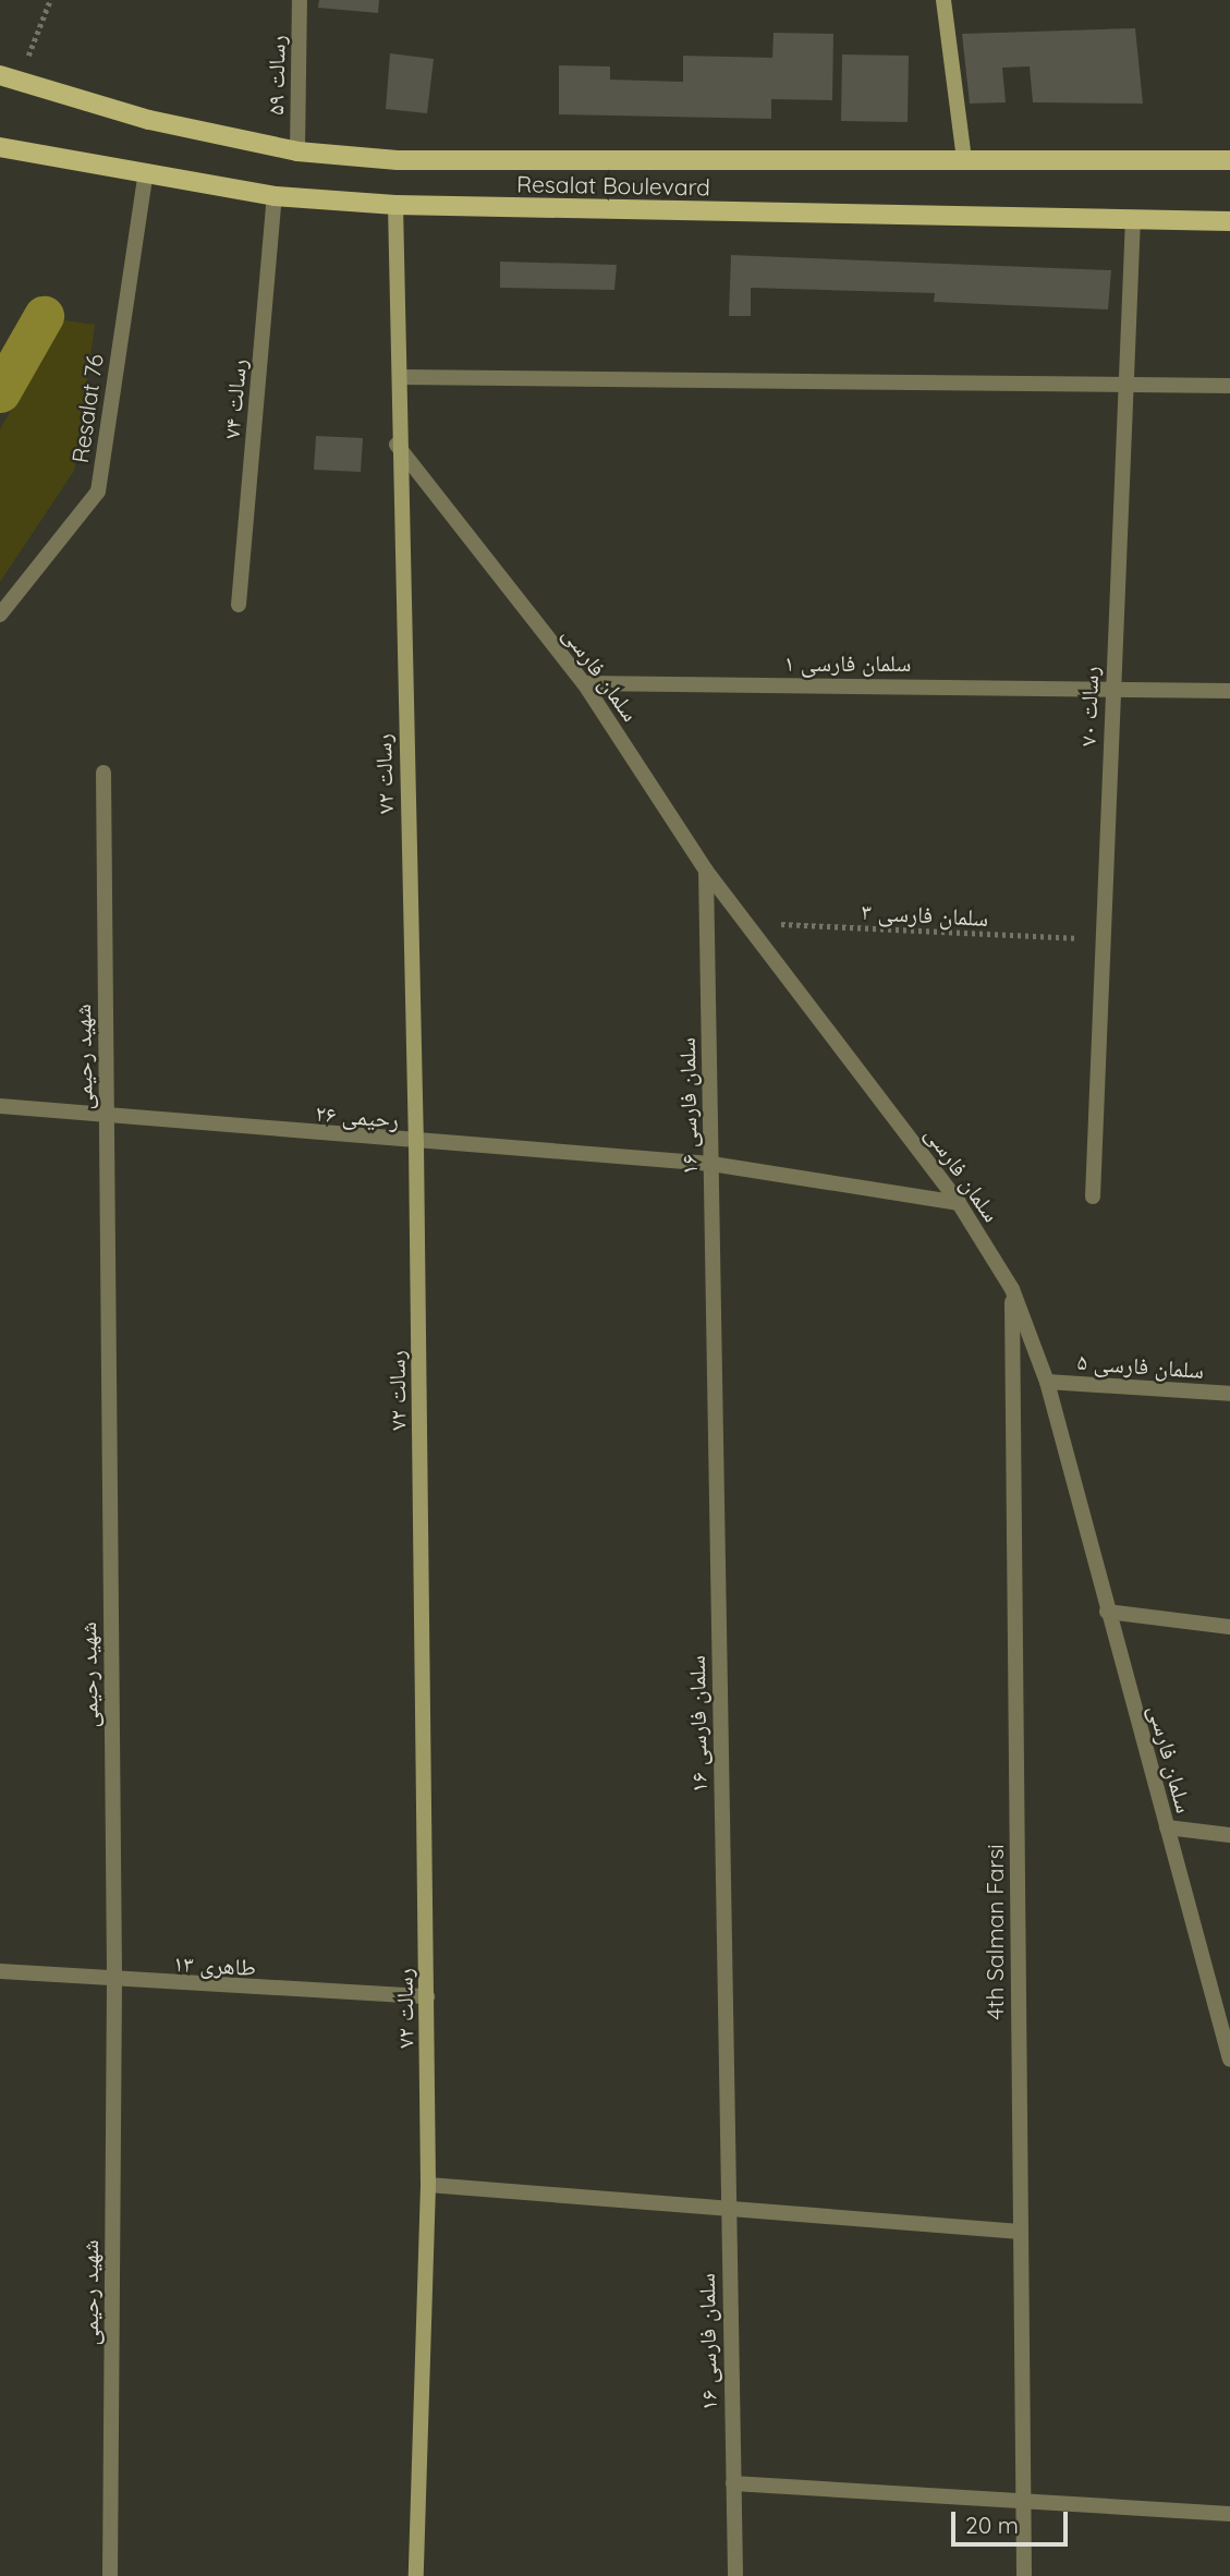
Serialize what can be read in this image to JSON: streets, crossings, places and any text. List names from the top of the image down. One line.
{"streets":{"main road":["Resalat Boulevard"],"street":["رسالت ۵۹","رسالت ۷۴","Resalat 76","سلمان فارسی ۱","سلمان فارسی","رسالت ۷۰","رسالت ۷۲","شهید رحیمی","سلمان فارسی ۱۶","رحیمی ۲۶","سلمان فارسی ۵","4th Salman Farsi","طاهری ۱۳"],"path":["سلمان فارسی ۳"]},"crossings":[["رسالت ۵۹","Resalat Boulevard"],["Resalat Boulevard","رسالت ۷۴"],["Resalat Boulevard","Resalat 76"],["Resalat Boulevard","رسالت ۷۰"],["Resalat Boulevard","رسالت ۷۲"],["سلمان فارسی ۱","سلمان فارسی"],["سلمان فارسی ۱","رسالت ۷۰"],["سلمان فارسی","رسالت ۷۲"],["سلمان فارسی","سلمان فارسی ۳"],["سلمان فارسی","سلمان فارسی ۱۶"],["سلمان فارسی","رحیمی ۲۶"],["سلمان فارسی","سلمان فارسی ۵"],["سلمان فارسی","4th Salman Farsi"],["رسالت ۷۰","سلمان فارسی ۳"],["رسالت ۷۲","رحیمی ۲۶"],["رسالت ۷۲","طاهری ۱۳"],["شهید رحیمی","رحیمی ۲۶"],["شهید رحیمی","طاهری ۱۳"],["سلمان فارسی ۱۶","رحیمی ۲۶"]],"scale_bar":"20 m"}
